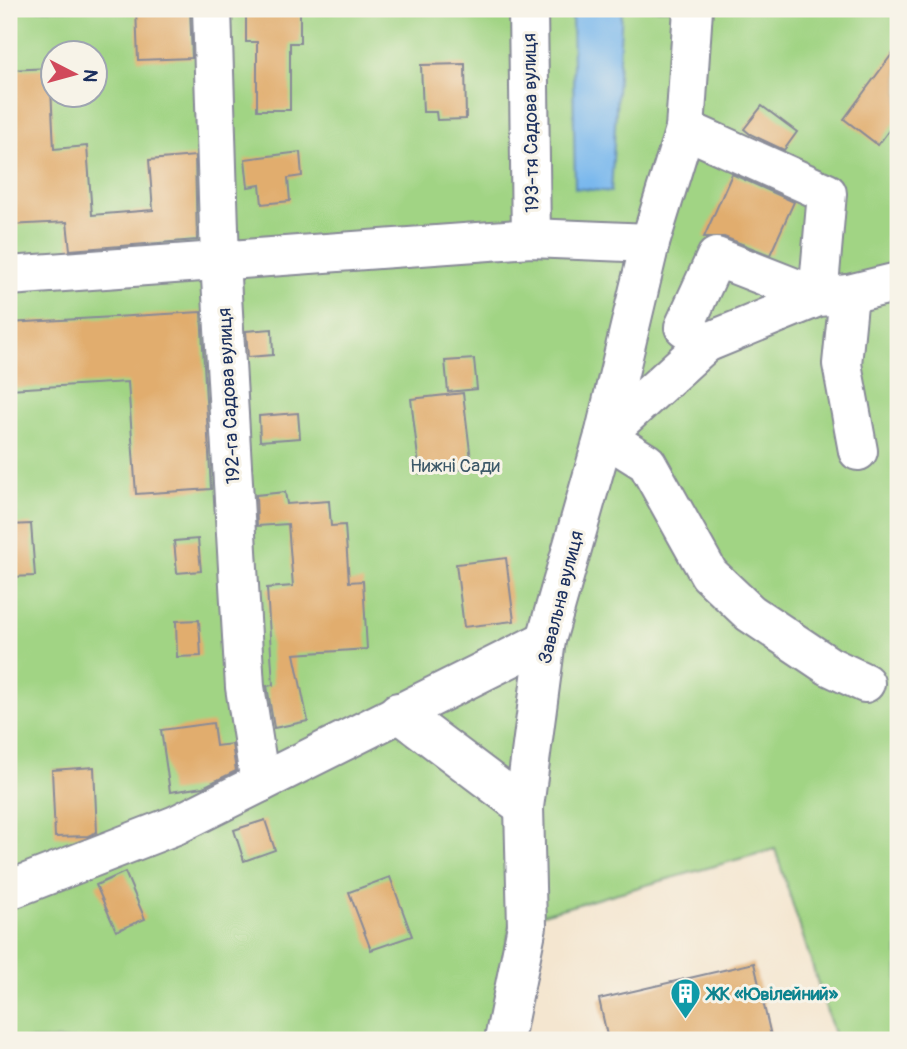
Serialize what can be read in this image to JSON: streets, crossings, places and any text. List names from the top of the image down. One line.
{"streets":{"street":["193-тя Садова вулиця","192-га Садова вулиця","Завальна вулиця"]},"parks":["Нижні Сади"],"places":{"building":["ЖК «Ювілейний»"]},"north":"right"}
